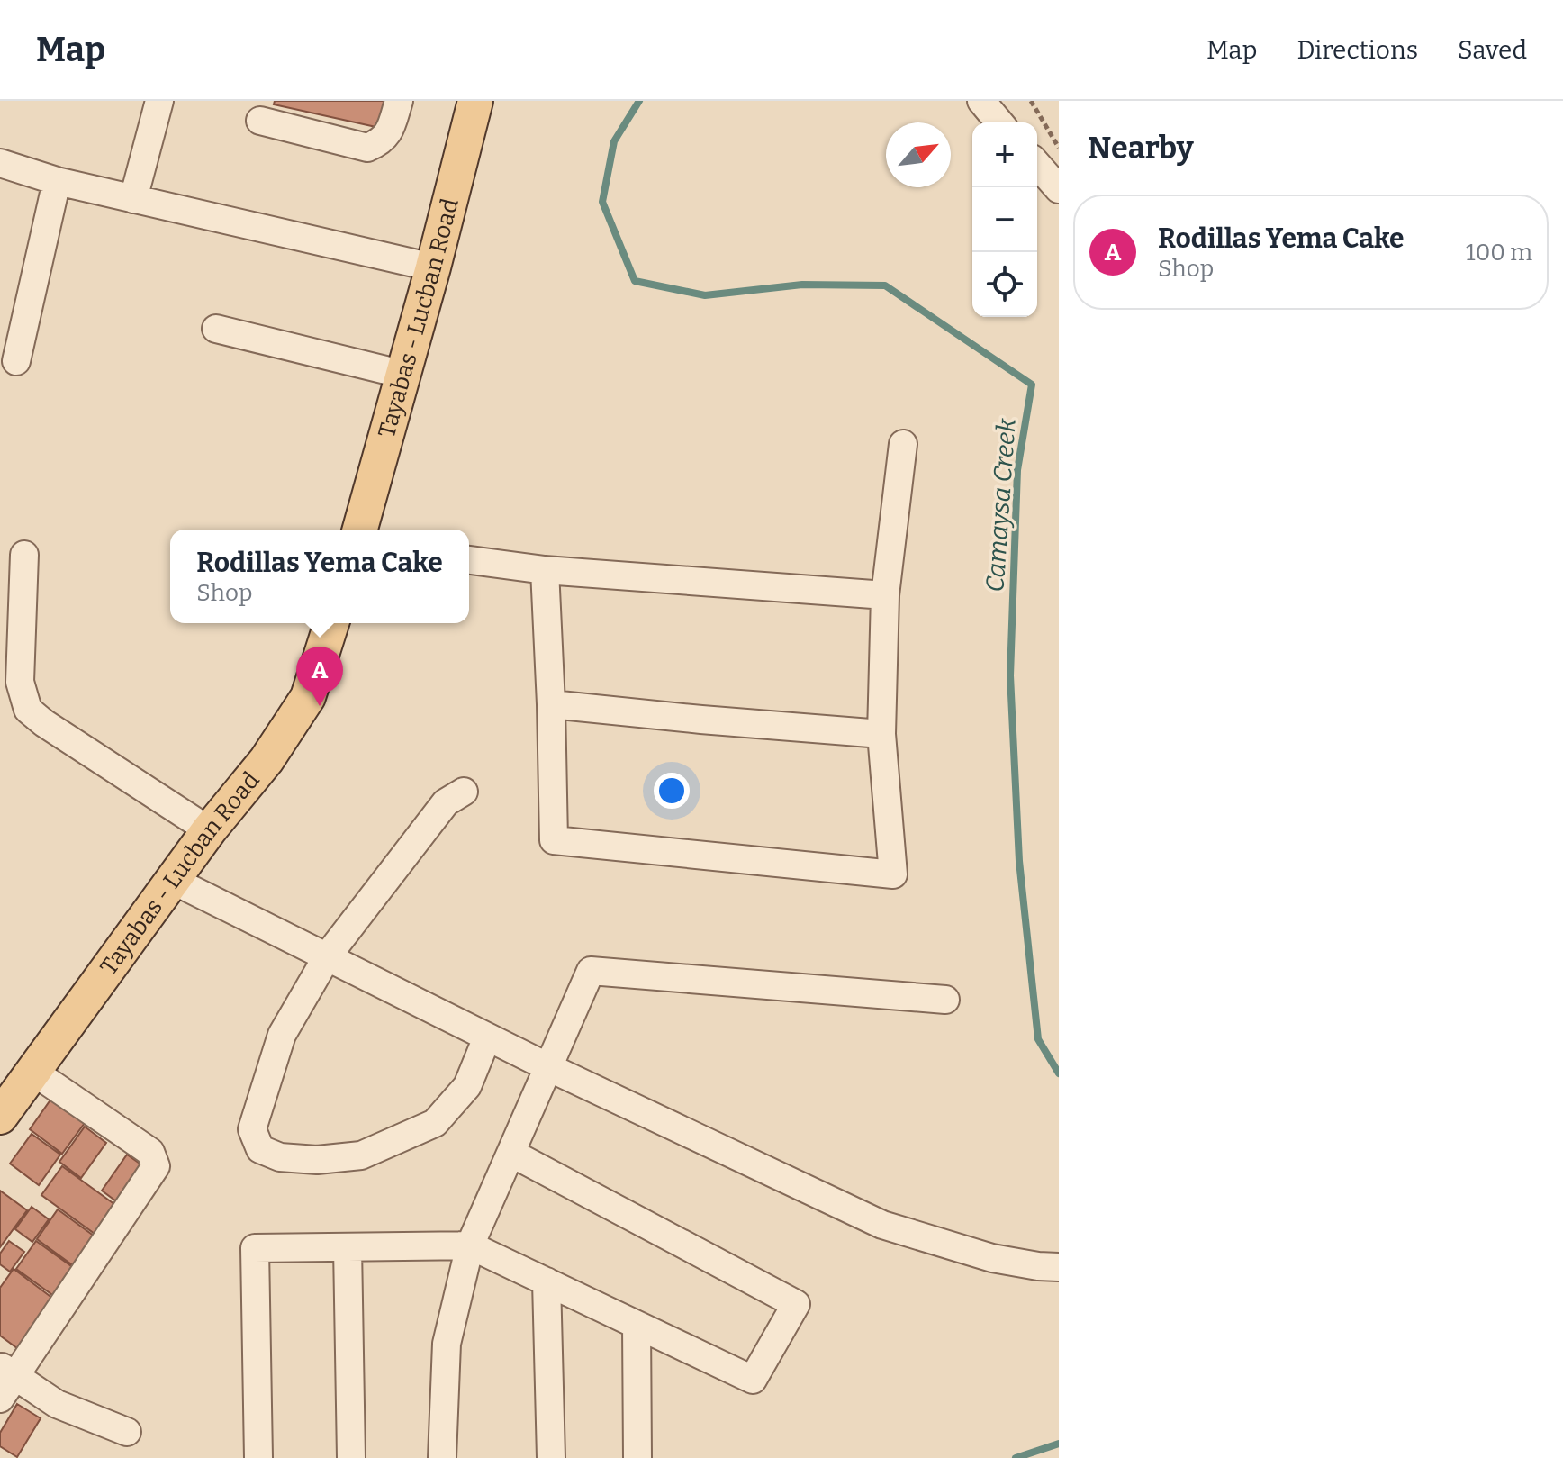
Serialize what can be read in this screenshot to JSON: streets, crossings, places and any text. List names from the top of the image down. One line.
{"streets":{"main road":["Tayabas - Lucban Road"]},"water":["Camaysa Creek"],"north":"top right","page":{"header":"Map","nav":["Map","Directions","Saved"],"heading":"Nearby","map_buttons":["+","−"],"list":[{"mark":"A","name":"Rodillas Yema Cake","note":"Shop","value":"100 m"}],"popup":["Rodillas Yema Cake","Shop"],"pins":"A"}}
